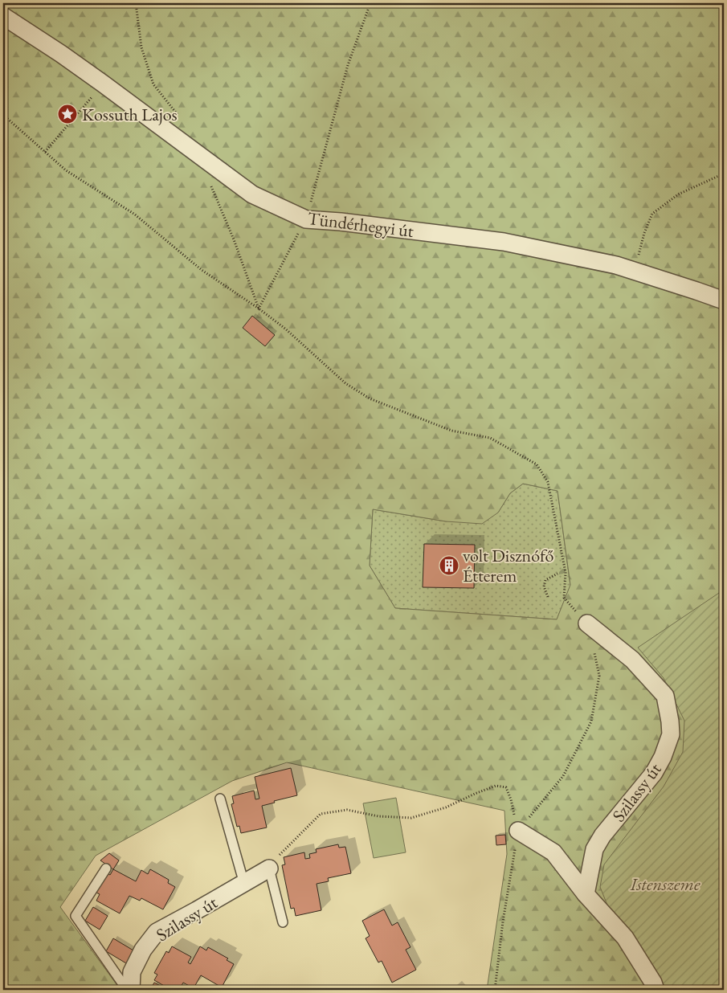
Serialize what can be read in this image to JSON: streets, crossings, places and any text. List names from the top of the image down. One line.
{"streets":{"street":["Tündérhegyi út","Szilassy út"]},"parks":["Istenszeme"],"places":{"place":["Kossuth Lajos"],"building":["volt Disznófő Étterem"]}}
